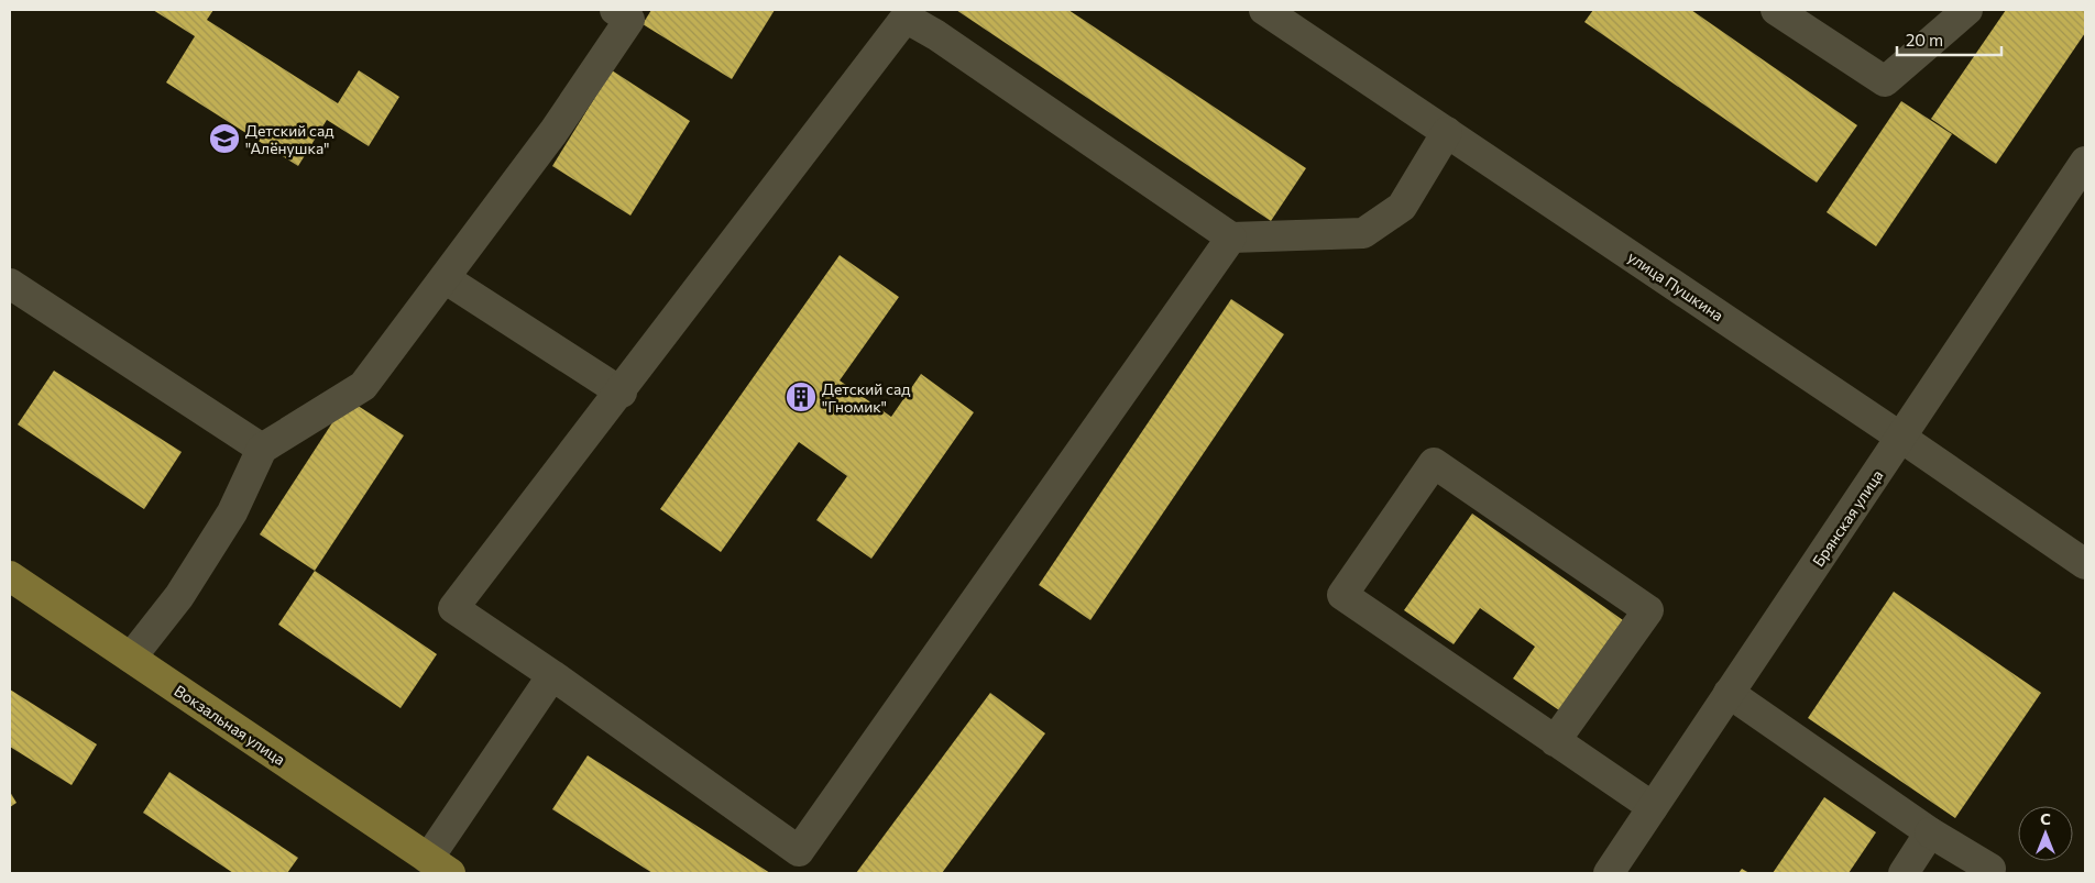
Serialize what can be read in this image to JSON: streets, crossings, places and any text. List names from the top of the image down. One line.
{"streets":{"main road":["Вокзальная улица"],"street":["улица Пушкина","Брянская улица"]},"crossings":[["улица Пушкина","Брянская улица"]],"places":{"school or university":["Детский сад \"Алёнушка\""],"building":["Детский сад \"Гномик\""]},"scale_bar":"20 m","north":"top"}
